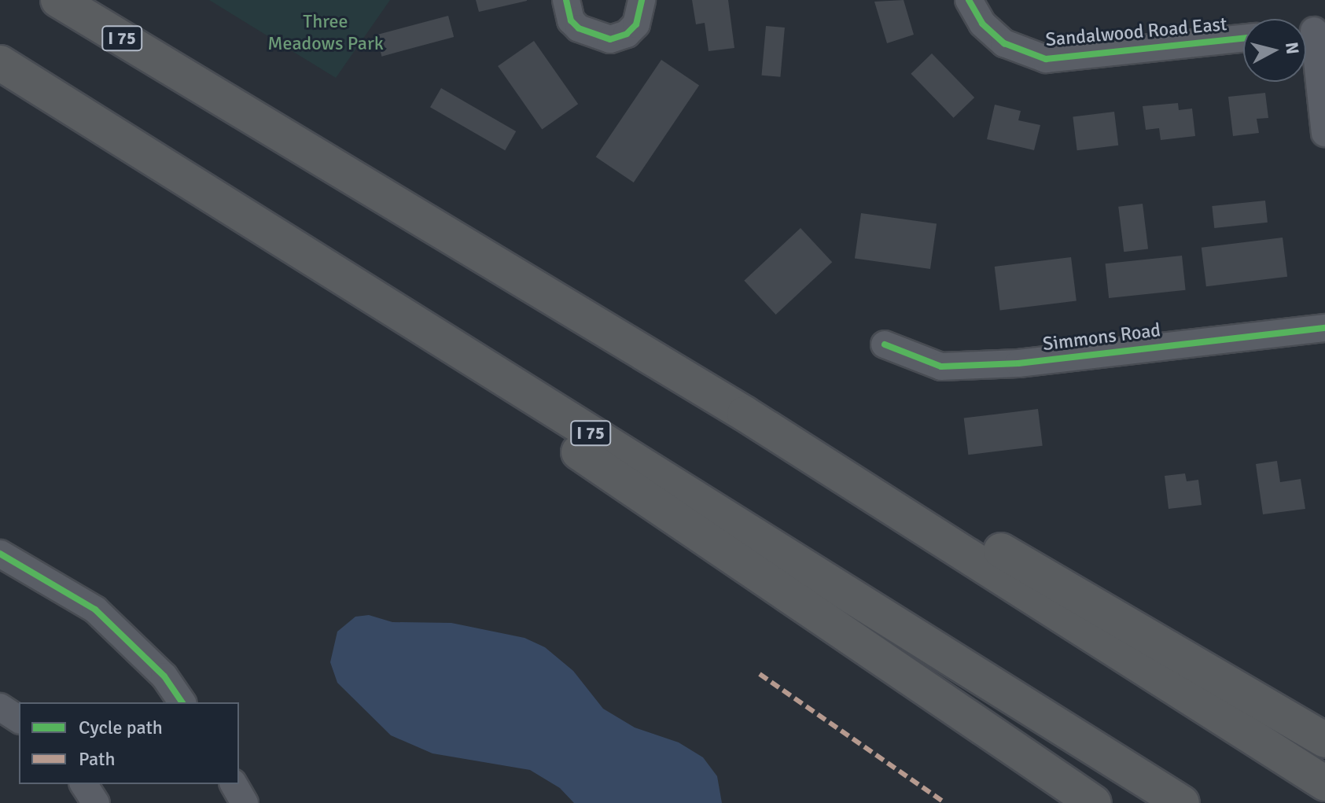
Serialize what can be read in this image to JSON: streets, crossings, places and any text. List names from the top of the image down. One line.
{"streets":{"highway":["I 75"],"street":["Sandalwood Road East","Simmons Road"]},"parks":["Three Meadows Park"],"legend":["Cycle path","Path"],"north":"right"}
